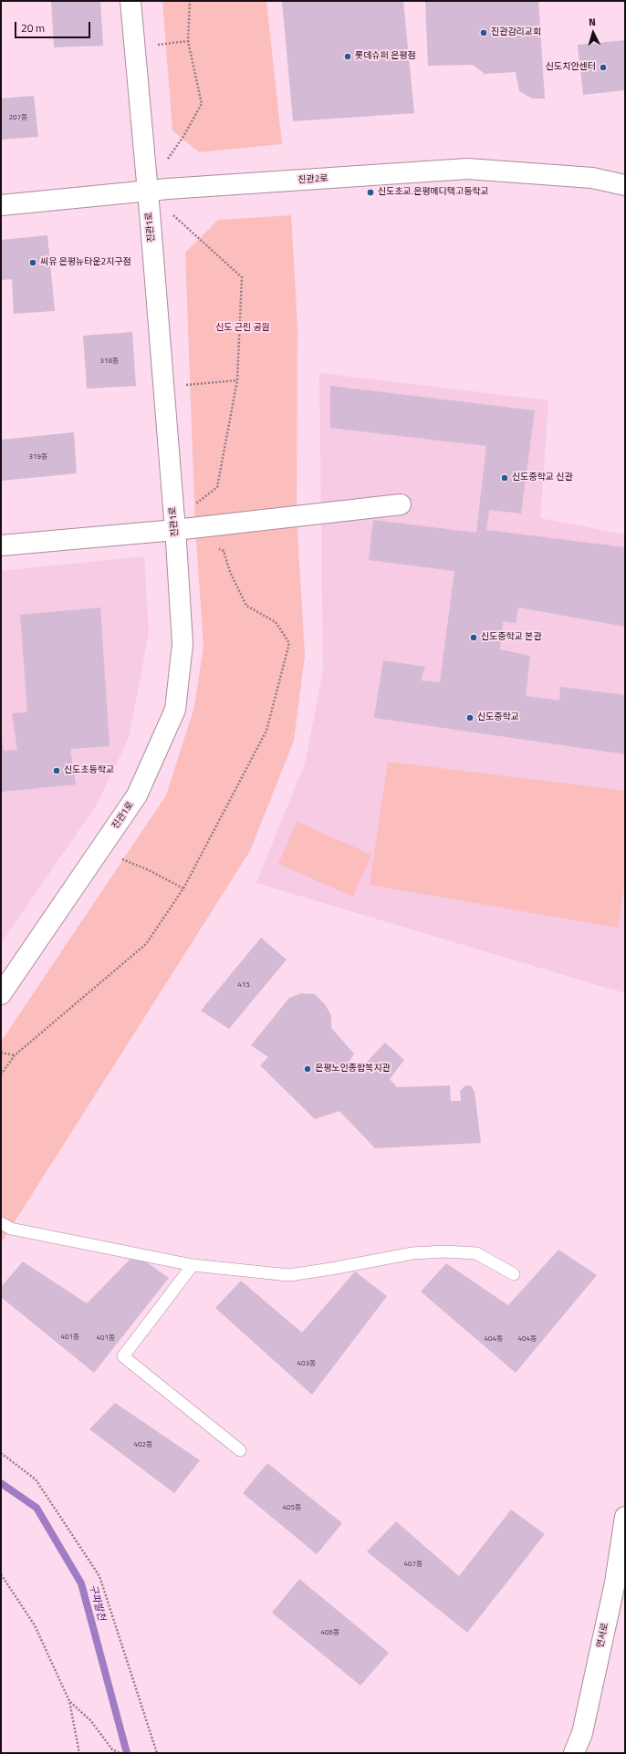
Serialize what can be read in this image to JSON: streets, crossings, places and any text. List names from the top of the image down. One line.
{"streets":{"street":["진관2로","진관1로","연서로"]},"crossings":[["진관2로","진관1로"]],"water":["구파발천"],"parks":["신도 근린 공원"],"places":["진관감리교회","롯데슈퍼 은평점","신도치안센터","신도초교.은평메디텍고등학교","씨유 은평뉴타운2지구점","신도중학교 신관","신도중학교 본관","신도중학교","신도초등학교","은평노인종합복지관"],"house_numbers":["207동","318동","319동","415","401동","401동","404동","404동","403동","402동","405동","407동","406동"],"scale_bar":"20 m","north":"top"}
